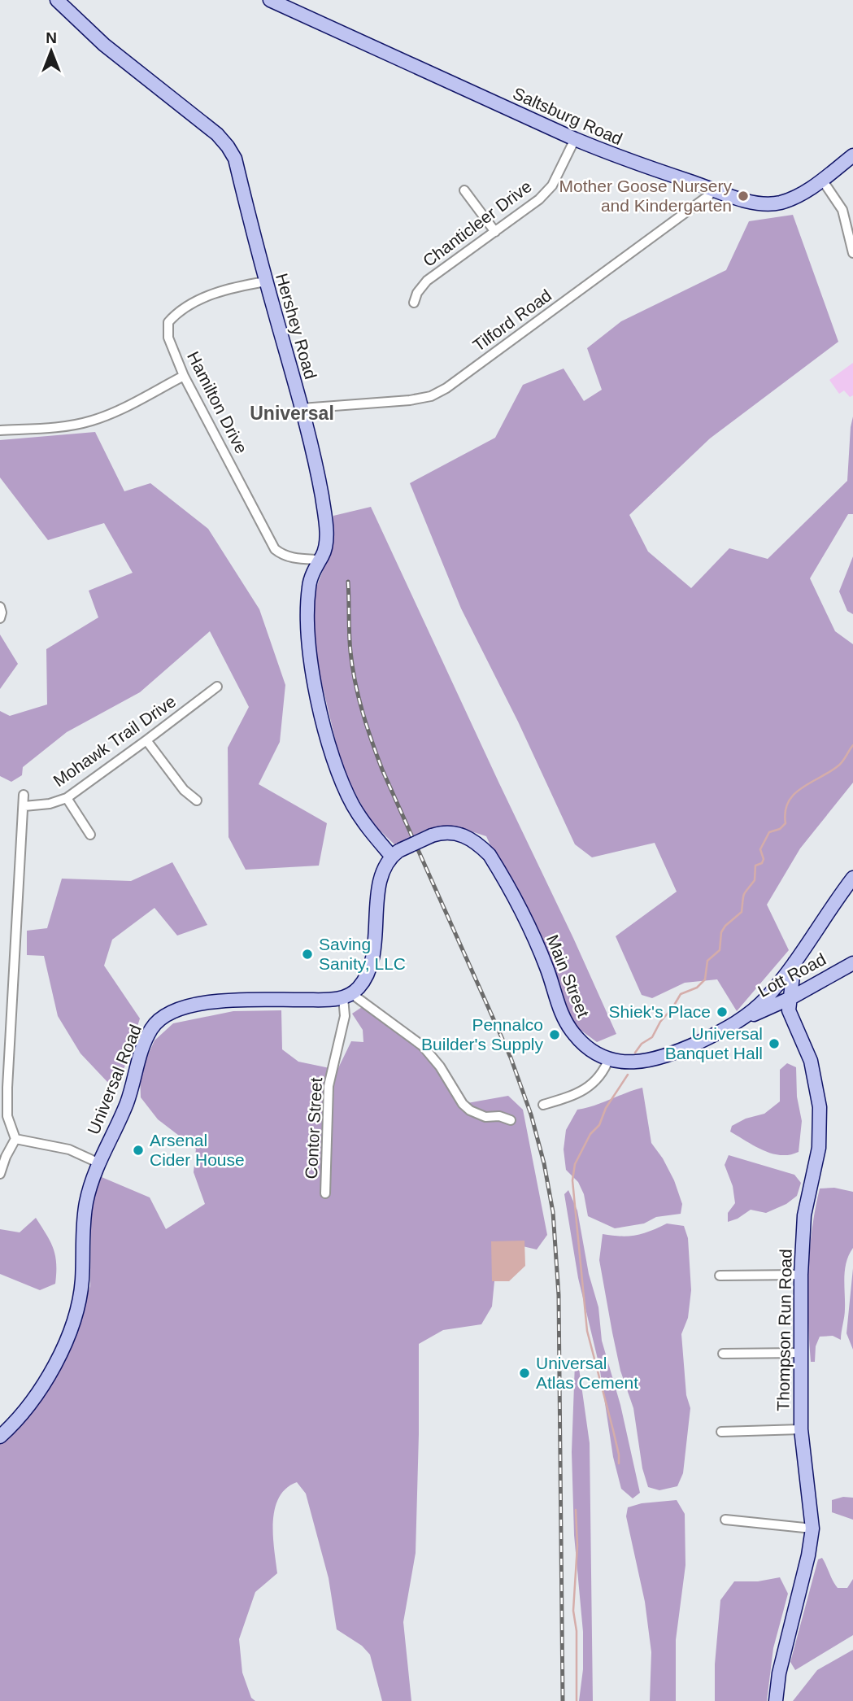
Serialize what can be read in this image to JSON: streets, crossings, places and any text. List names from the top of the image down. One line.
{"streets":{"street":["Saltsburg Road","Chanticleer Drive","Tilford Road","Hershey Road","Hamilton Drive","Mohawk Trail Drive","Lott Road","Main Street","Universal Road","Contor Street","Thompson Run Road"]},"crossings":[["Saltsburg Road","Chanticleer Drive"],["Saltsburg Road","Tilford Road"],["Tilford Road","Hershey Road"],["Hershey Road","Hamilton Drive"],["Hershey Road","Main Street"],["Lott Road","Main Street"],["Lott Road","Thompson Run Road"],["Main Street","Thompson Run Road"],["Universal Road","Contor Street"]],"districts":["Universal"],"places":["Mother Goose Nursery and Kindergarten","Saving Sanity, LLC","Shiek's Place","Pennalco Builder's Supply","Universal Banquet Hall","Arsenal Cider House","Universal Atlas Cement"],"north":"top"}
